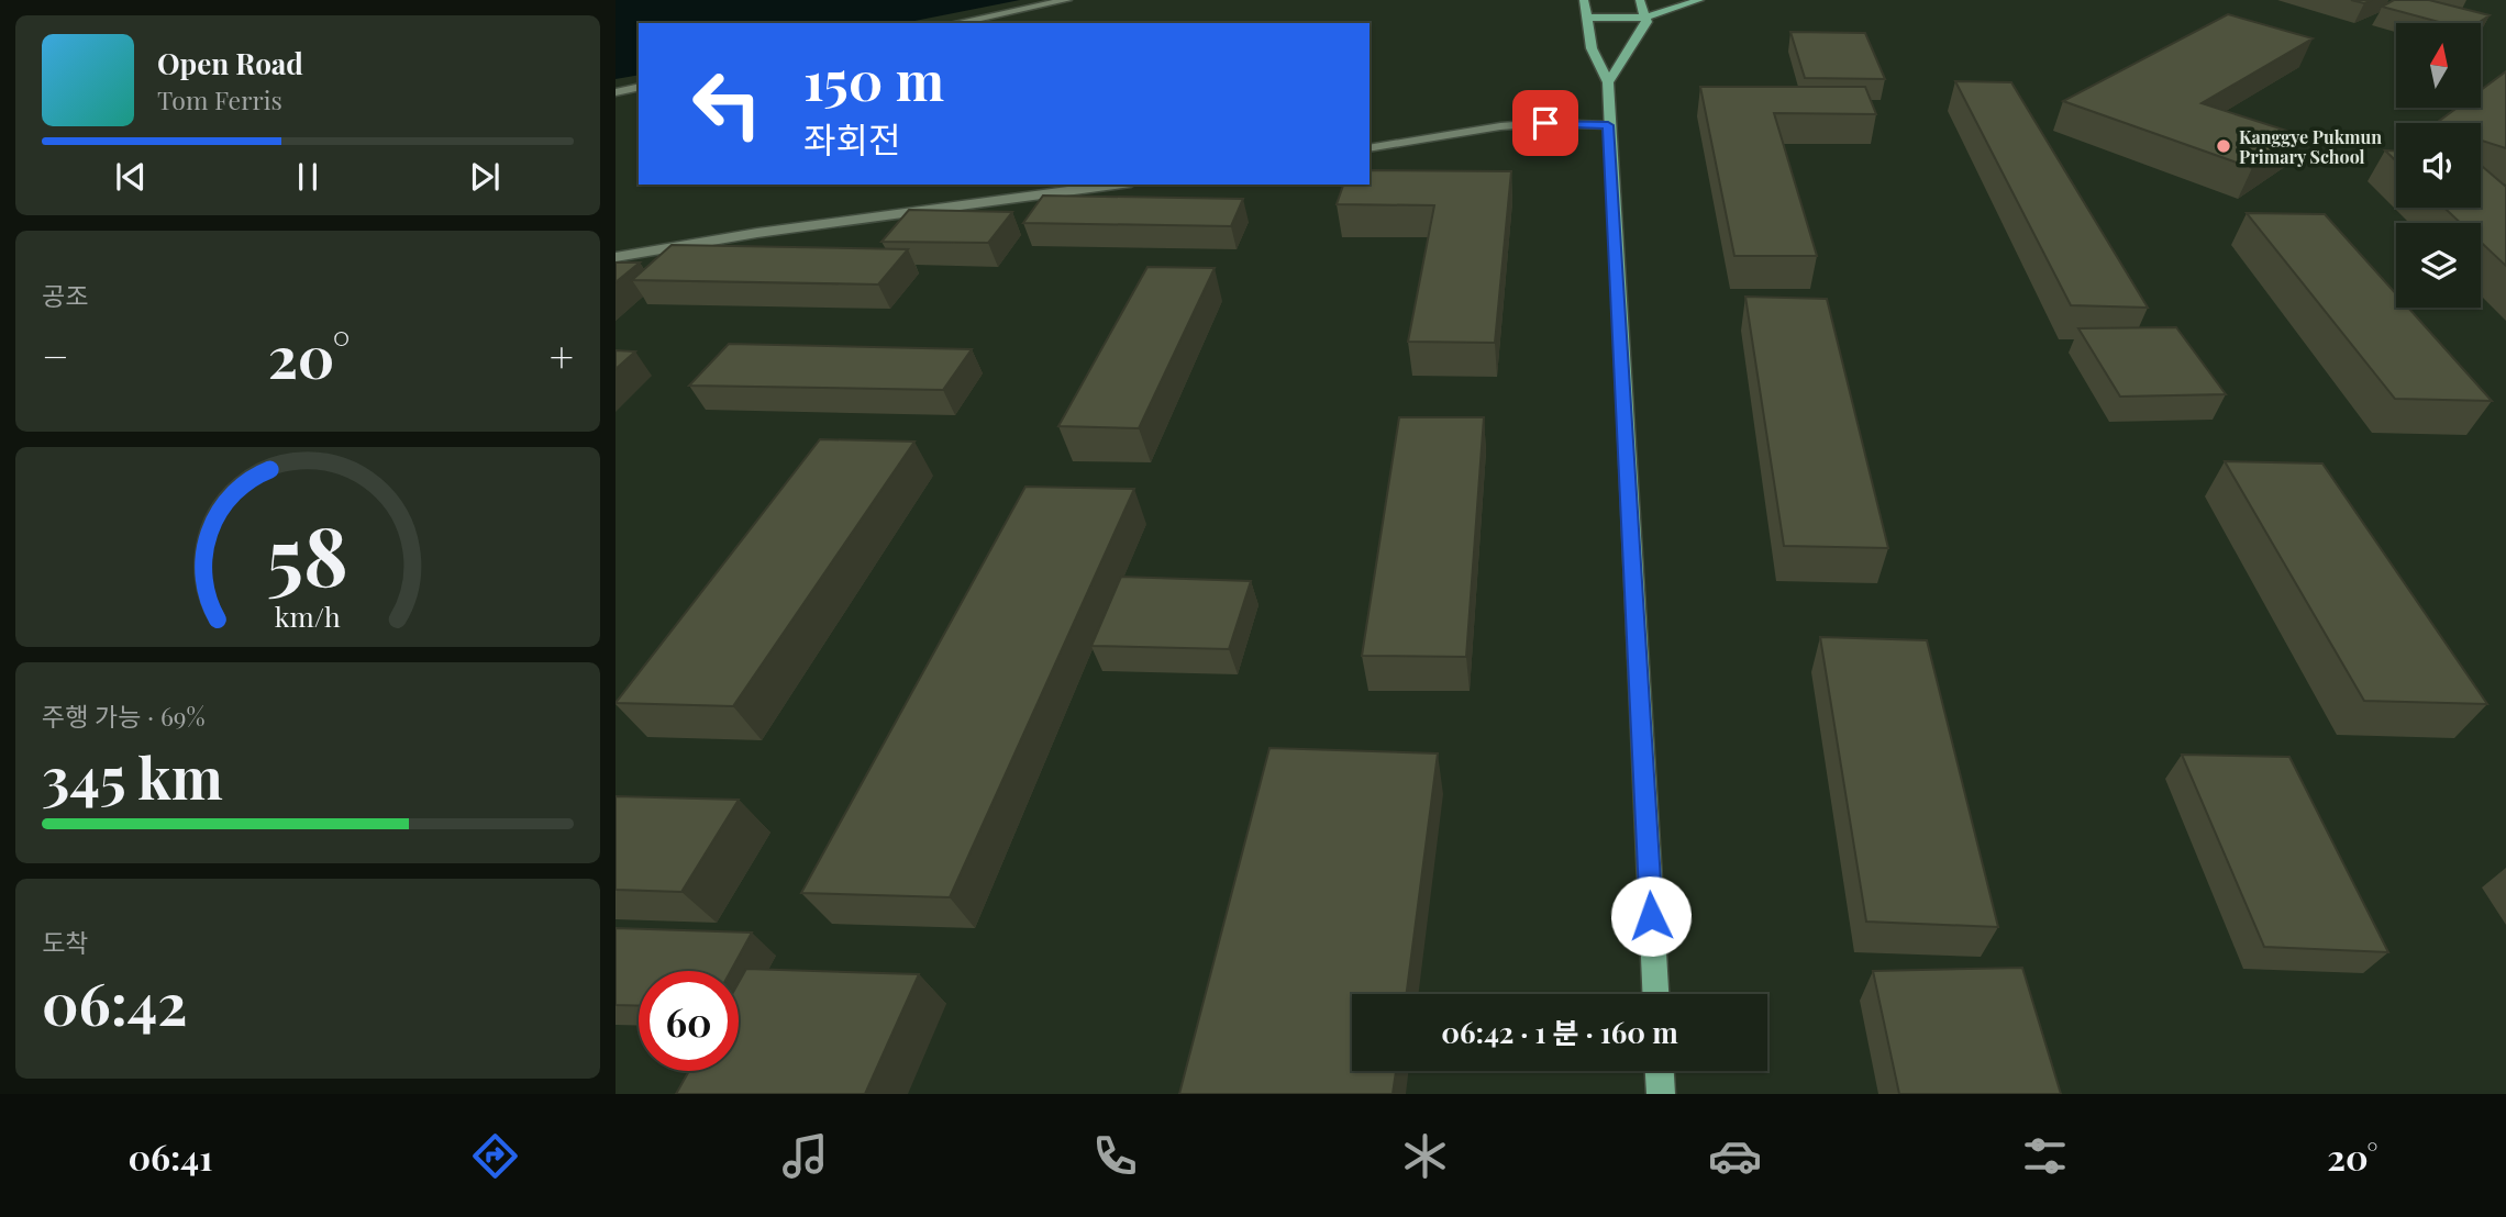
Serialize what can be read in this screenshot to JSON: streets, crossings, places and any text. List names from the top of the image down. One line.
{"places":["Kanggye Pukmun Primary School"],"north":"top","page":{"turn":["150 m","좌회전"],"song":["Open Road","Tom Ferris"],"tile":["공조",["주행 가능 · 69%","345 km"],["도착","06:42"]],"heat":["−","20°","+"],"limit":"60","trip":"06:42 · 1 분 · 160 m","tabs":["06:41","20°"],"gauge":["58","km/h"]}}
